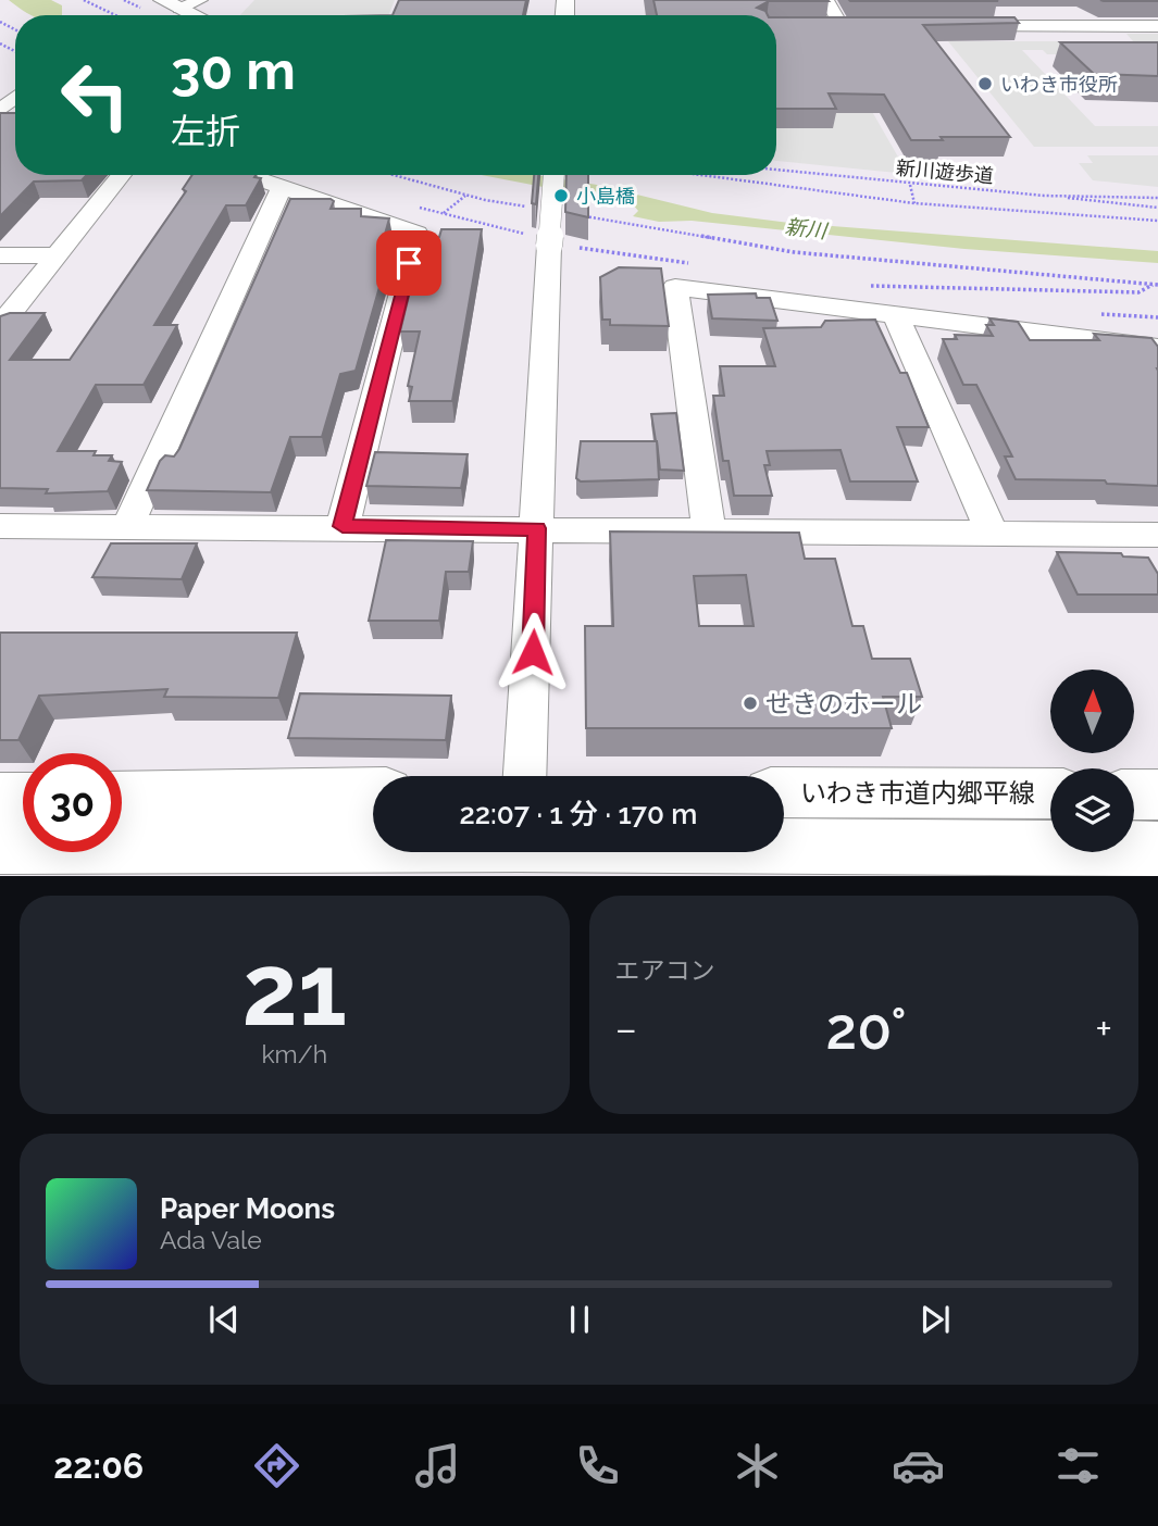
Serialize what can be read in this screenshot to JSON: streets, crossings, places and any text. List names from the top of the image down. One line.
{"streets":{"street":["いわき市道内郷平線"],"path":["新川遊歩道"]},"water":["新川"],"places":["いわき市役所","小島橋","せきのホール"],"north":"top","page":{"turn":["30 m","左折"],"limit":"30","trip":"22:07 · 1 分 · 170 m","tile":[["21","km/h"],"エアコン"],"heat":["−","20°","+"],"song":["Paper Moons","Ada Vale"],"tabs":"22:06"}}
